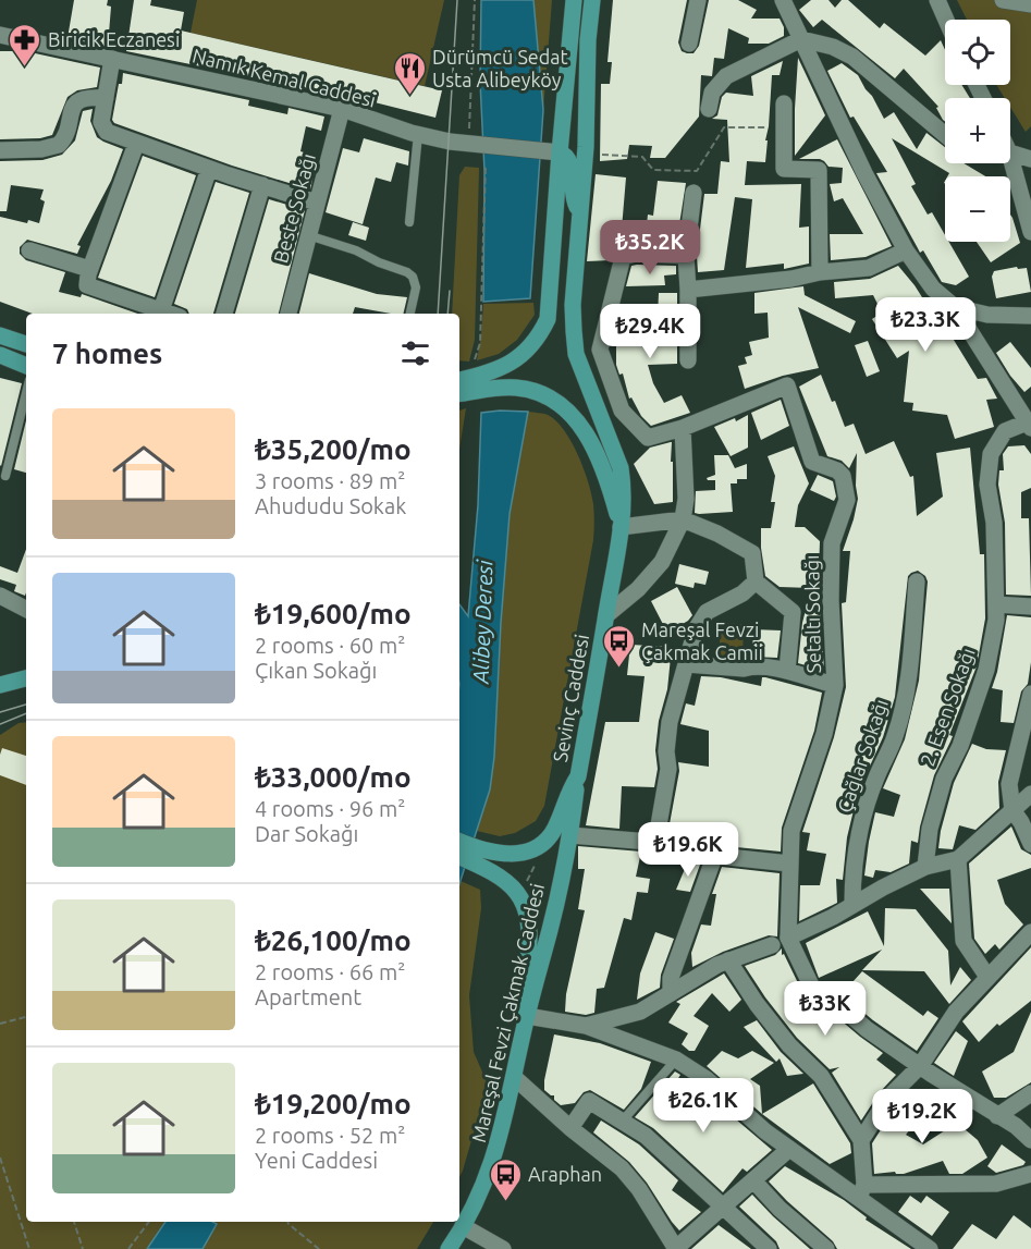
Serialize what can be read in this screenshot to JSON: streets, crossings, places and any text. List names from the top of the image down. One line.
{"streets":{"main road":["Sevinç Caddesi","Mareşal Fevzi Çakmak Caddesi"],"street":["Namık Kemal Caddesi","Beste Sokağı","Setaltı Sokağı","2. Esen Sokağı","Çağlar Sokağı"]},"crossings":[["Namık Kemal Caddesi","Beste Sokağı"],["Sevinç Caddesi","Mareşal Fevzi Çakmak Caddesi"]],"water":["Alibey Deresi"],"places":{"pharmacy":["Biricik Eczanesi"],"restaurant":["Dürümcü Sedat Usta Alibeyköy"],"bus stop":["Mareşal Fevzi Çakmak Camii","Araphan"]},"page":{"map_buttons":["+","−"],"price":["₺35.2K","₺23.3K","₺29.4K","₺19.6K","₺33K","₺26.1K","₺19.2K"],"heading":"7 homes","list":[{"name":"₺35,200/mo","note":"3 rooms · 89 m² · Ahududu Sokak"},{"name":"₺19,600/mo","note":"2 rooms · 60 m² · Çıkan Sokağı"},{"name":"₺33,000/mo","note":"4 rooms · 96 m² · Dar Sokağı"},{"name":"₺26,100/mo","note":"2 rooms · 66 m² · Apartment"},{"name":"₺19,200/mo","note":"2 rooms · 52 m² · Yeni Caddesi"}]}}
